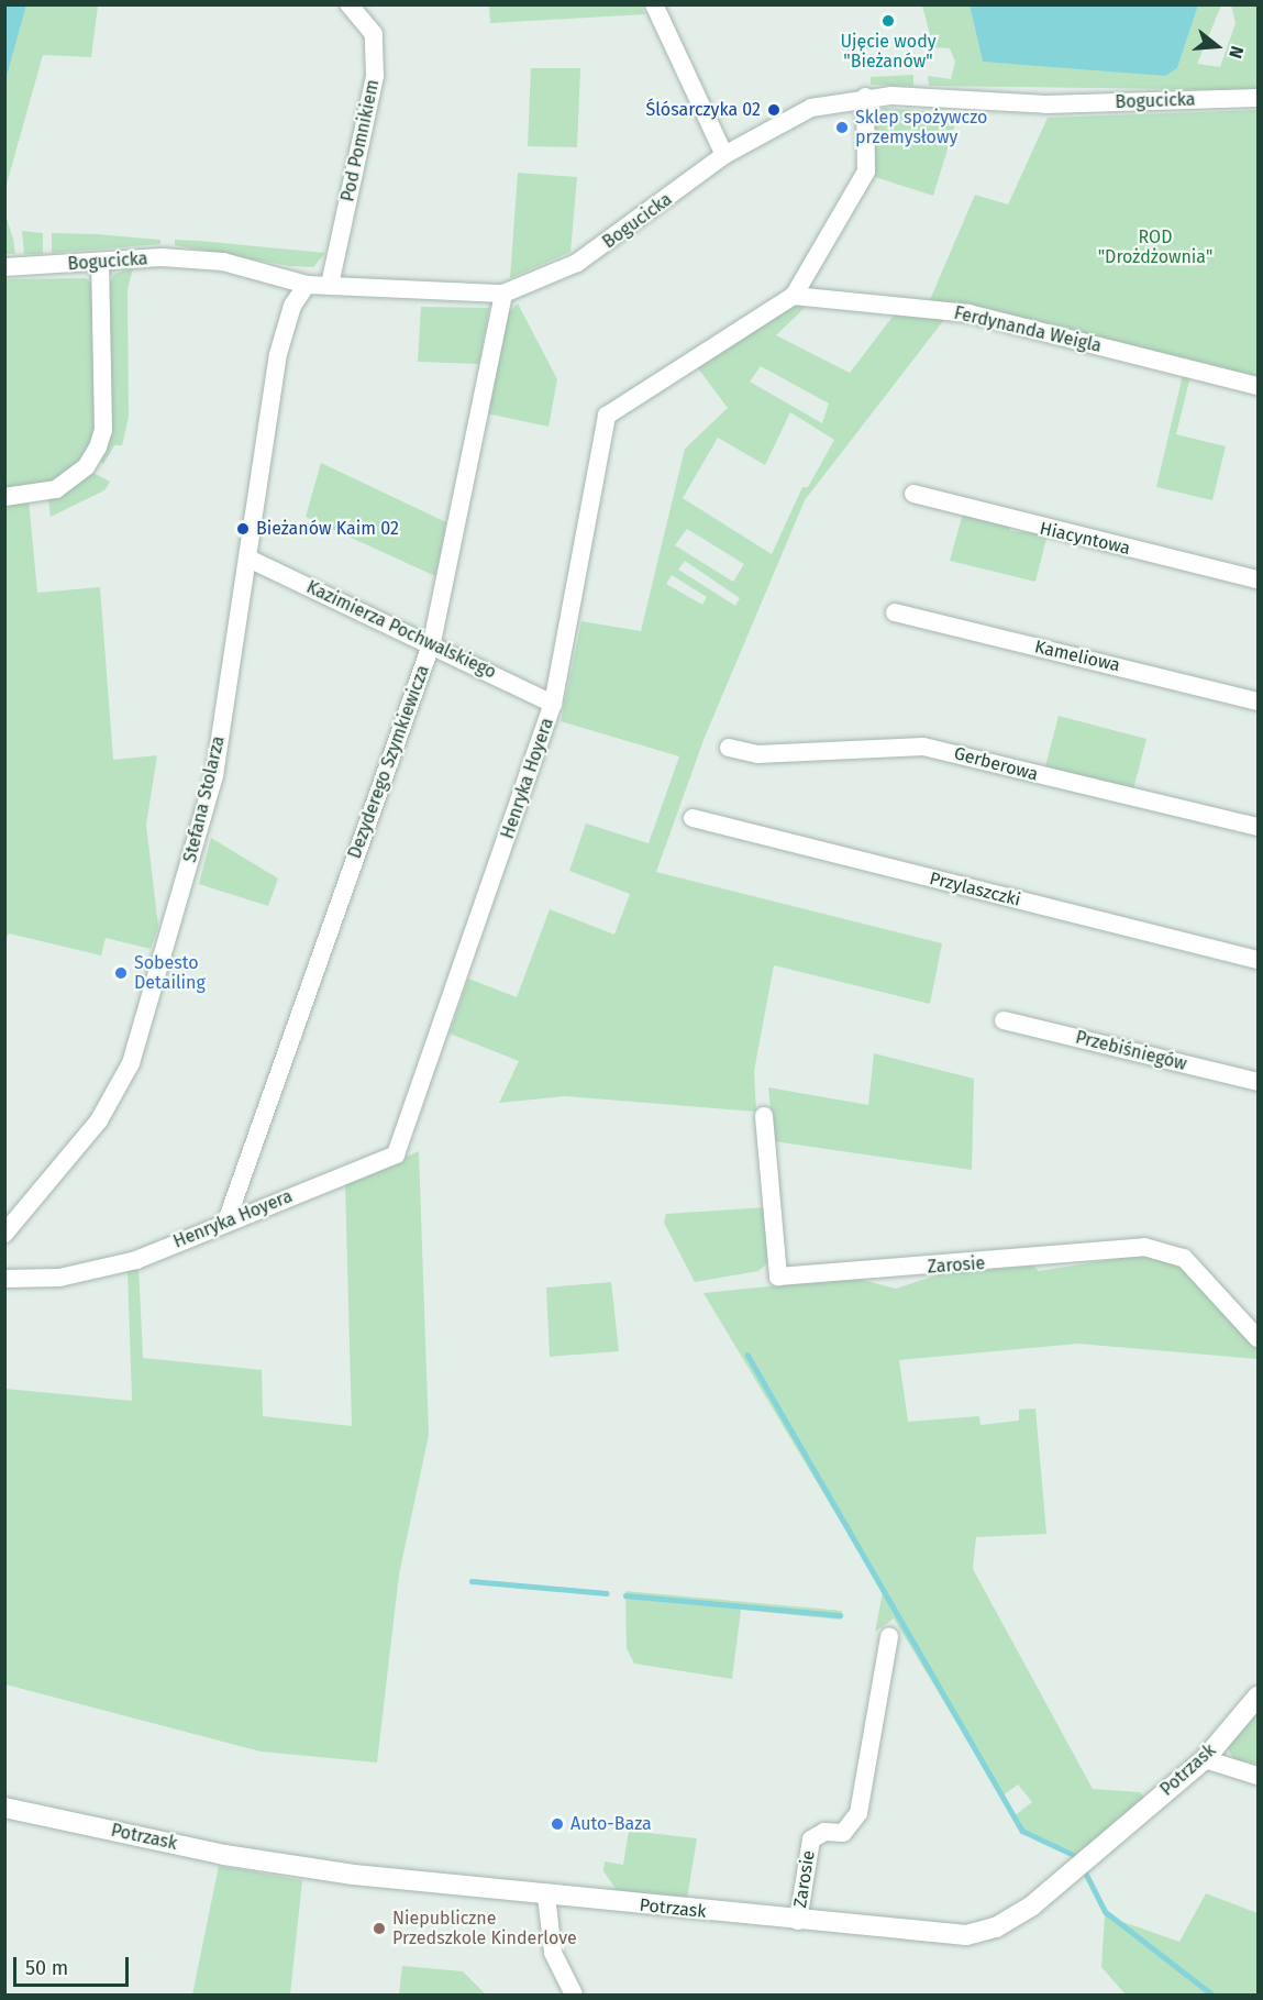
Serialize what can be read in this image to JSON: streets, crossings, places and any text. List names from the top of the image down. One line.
{"streets":{"street":["Bogucicka","Pod Pomnikiem","Ferdynanda Weigla","Hiacyntowa","Kazimierza Pochwalskiego","Kameliowa","Dezyderego Szymkiewicza","Gerberowa","Henryka Hoyera","Stefana Stolarza","Przylaszczki","Przebiśniegów","Zarosie","Potrzask"]},"crossings":[["Bogucicka","Pod Pomnikiem"],["Bogucicka","Dezyderego Szymkiewicza"],["Bogucicka","Henryka Hoyera"],["Bogucicka","Stefana Stolarza"],["Ferdynanda Weigla","Henryka Hoyera"],["Kazimierza Pochwalskiego","Dezyderego Szymkiewicza"],["Kazimierza Pochwalskiego","Henryka Hoyera"],["Kazimierza Pochwalskiego","Stefana Stolarza"],["Dezyderego Szymkiewicza","Henryka Hoyera"],["Zarosie","Potrzask"]],"parks":["ROD \"Drożdżownia\""],"places":["Ujęcie wody \"Bieżanów\"","Ślósarczyka 02","Sklep spożywczo przemysłowy","Bieżanów Kaim 02","Sobesto Detailing","Auto-Baza","Niepubliczne Przedszkole Kinderlove"],"scale_bar":"50 m","north":"right"}
